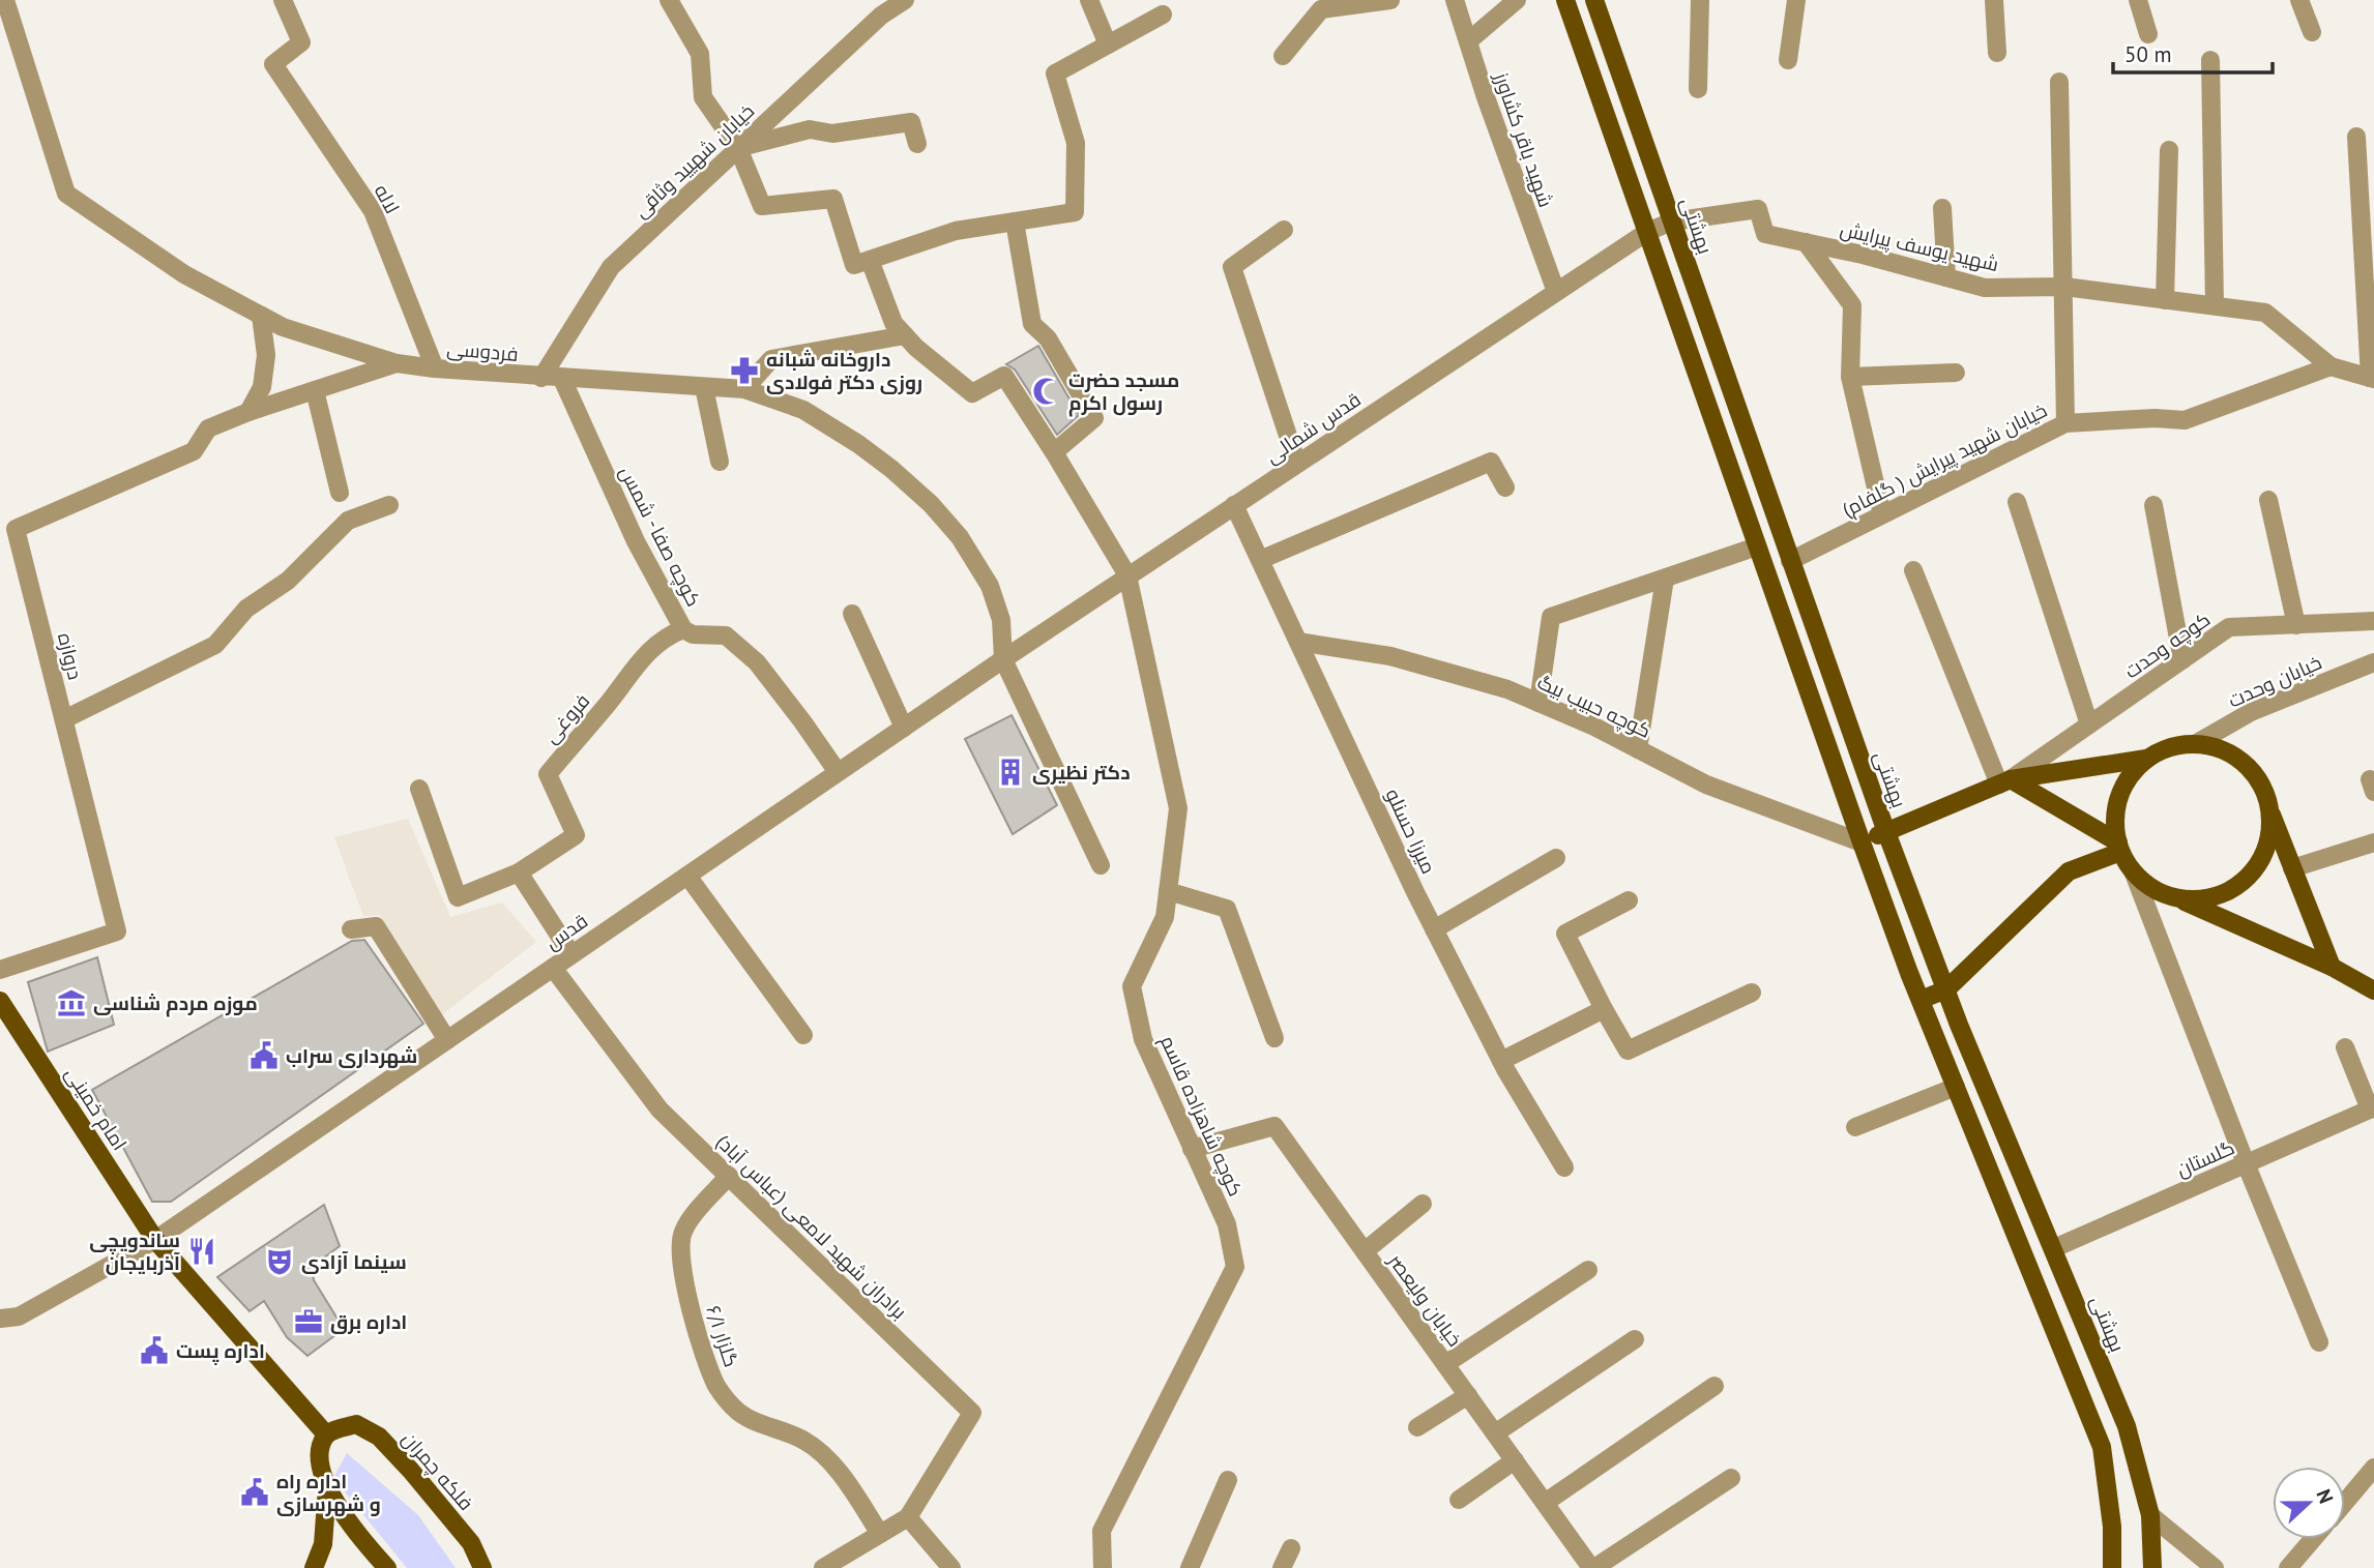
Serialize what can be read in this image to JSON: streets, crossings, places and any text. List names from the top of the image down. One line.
{"streets":{"main road":["بهشتی","امام خمینی","فلکه چمران"],"street":["شهید باقر کشاورز","خیابان شهیید وثاقی","لاله","شهید یوسف پیرایش","فردوسی","قدس شمالی","خیابان شهید پیرایش ( گلفام)","کوچه صفا - شمس","کوچه وحدت","دروازه","خیابان وحدت","کوچه حبیب بیگ","فروغی","میرزا حسنلو","قدس","کوچه شاهزاده قاسم","گلستان","برادران شهید لامعی (عباس آباد)","خیابان ولیعصر","گلزار ۶/۱"]},"crossings":[["شهید باقر کشاورز","قدس شمالی"],["خیابان شهیید وثاقی","فردوسی"],["لاله","فردوسی"],["بهشتی","شهید یوسف پیرایش"],["بهشتی","قدس شمالی"],["بهشتی","خیابان شهید پیرایش ( گلفام)"],["بهشتی","گلستان"],["شهید یوسف پیرایش","قدس شمالی"],["شهید یوسف پیرایش","خیابان شهید پیرایش ( گلفام)"],["فردوسی","قدس شمالی"],["فردوسی","کوچه صفا - شمس"],["فردوسی","دروازه"],["فردوسی","قدس"],["قدس شمالی","میرزا حسنلو"],["قدس شمالی","قدس"],["قدس شمالی","کوچه شاهزاده قاسم"],["کوچه صفا - شمس","فروغی"],["کوچه صفا - شمس","قدس"],["کوچه حبیب بیگ","میرزا حسنلو"],["قدس","امام خمینی"],["قدس","برادران شهید لامعی (عباس آباد)"],["امام خمینی","فلکه چمران"],["کوچه شاهزاده قاسم","خیابان ولیعصر"],["برادران شهید لامعی (عباس آباد)","گلزار ۶/۱"]],"places":{"pharmacy":["داروخانه شبانه روزی دکتر فولادی"],"mosque":["مسجد حضرت رسول اکرم"],"building":["دکتر نظیری"],"museum":["موزه مردم شناسی"],"public building":["شهرداری سراب","اداره پست","اداره راه و شهرسازی"],"restaurant":["ساندویچی آذربایجان"],"theatre":["سینما آزادی"],"office":["اداره برق"]},"scale_bar":"50 m","north":"right"}
